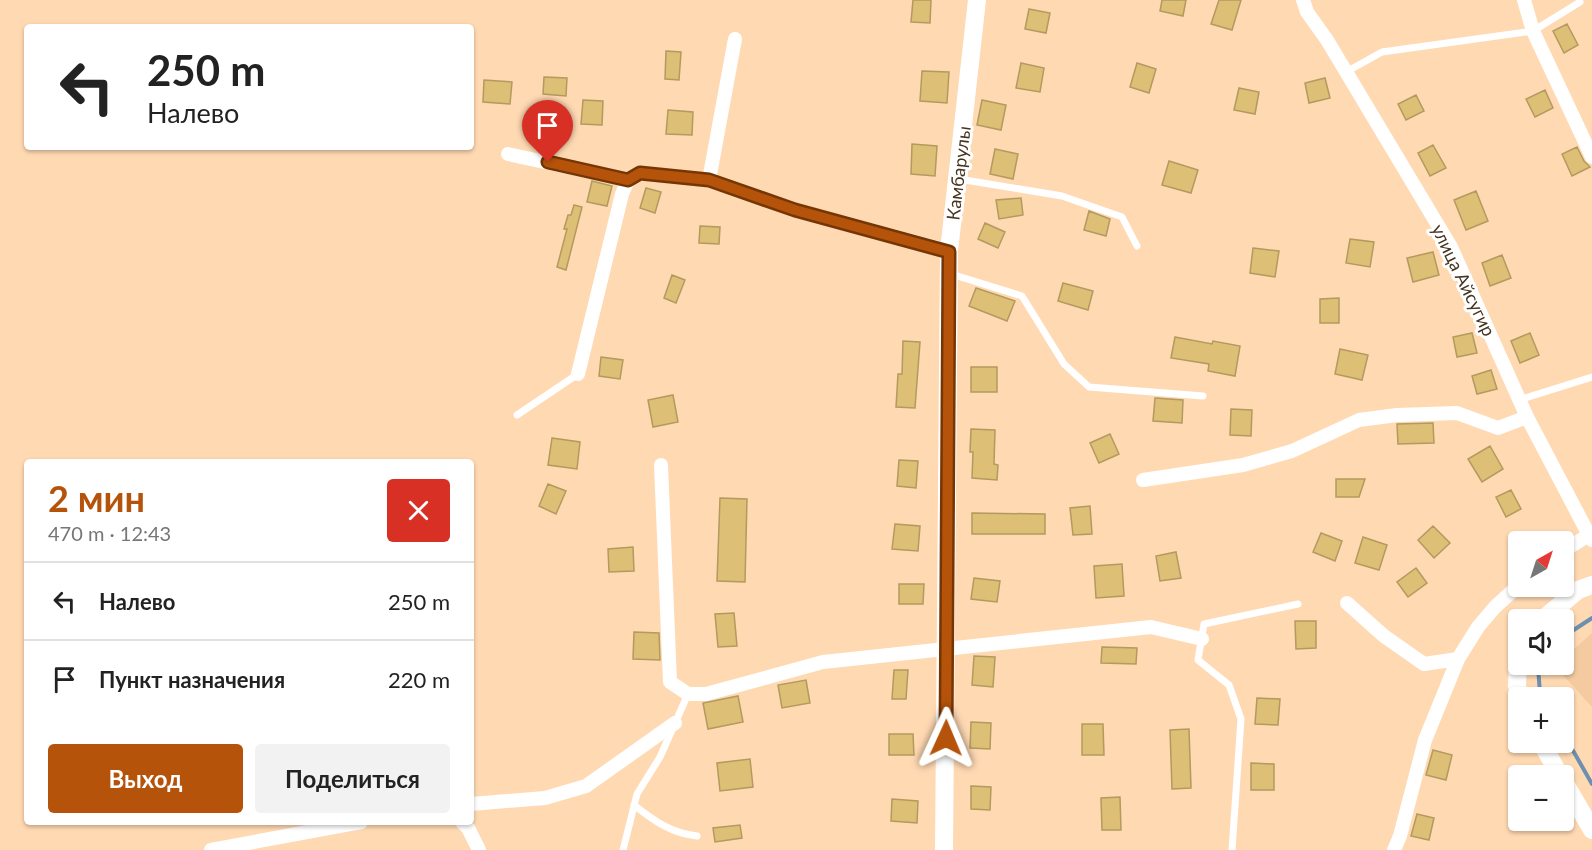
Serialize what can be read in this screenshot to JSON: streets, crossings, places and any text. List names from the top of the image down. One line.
{"streets":{"street":["Камбарулы","улица Айсугир"]},"north":"top right","page":{"turn":["250 m","Налево"],"heading":["2 мин","470 m · 12:43"],"map_buttons":["+","−"],"list":[{"name":"Налево","value":"250 m"},{"name":"Пункт назначения","value":"220 m"}],"buttons":["Выход","Поделиться"]}}
